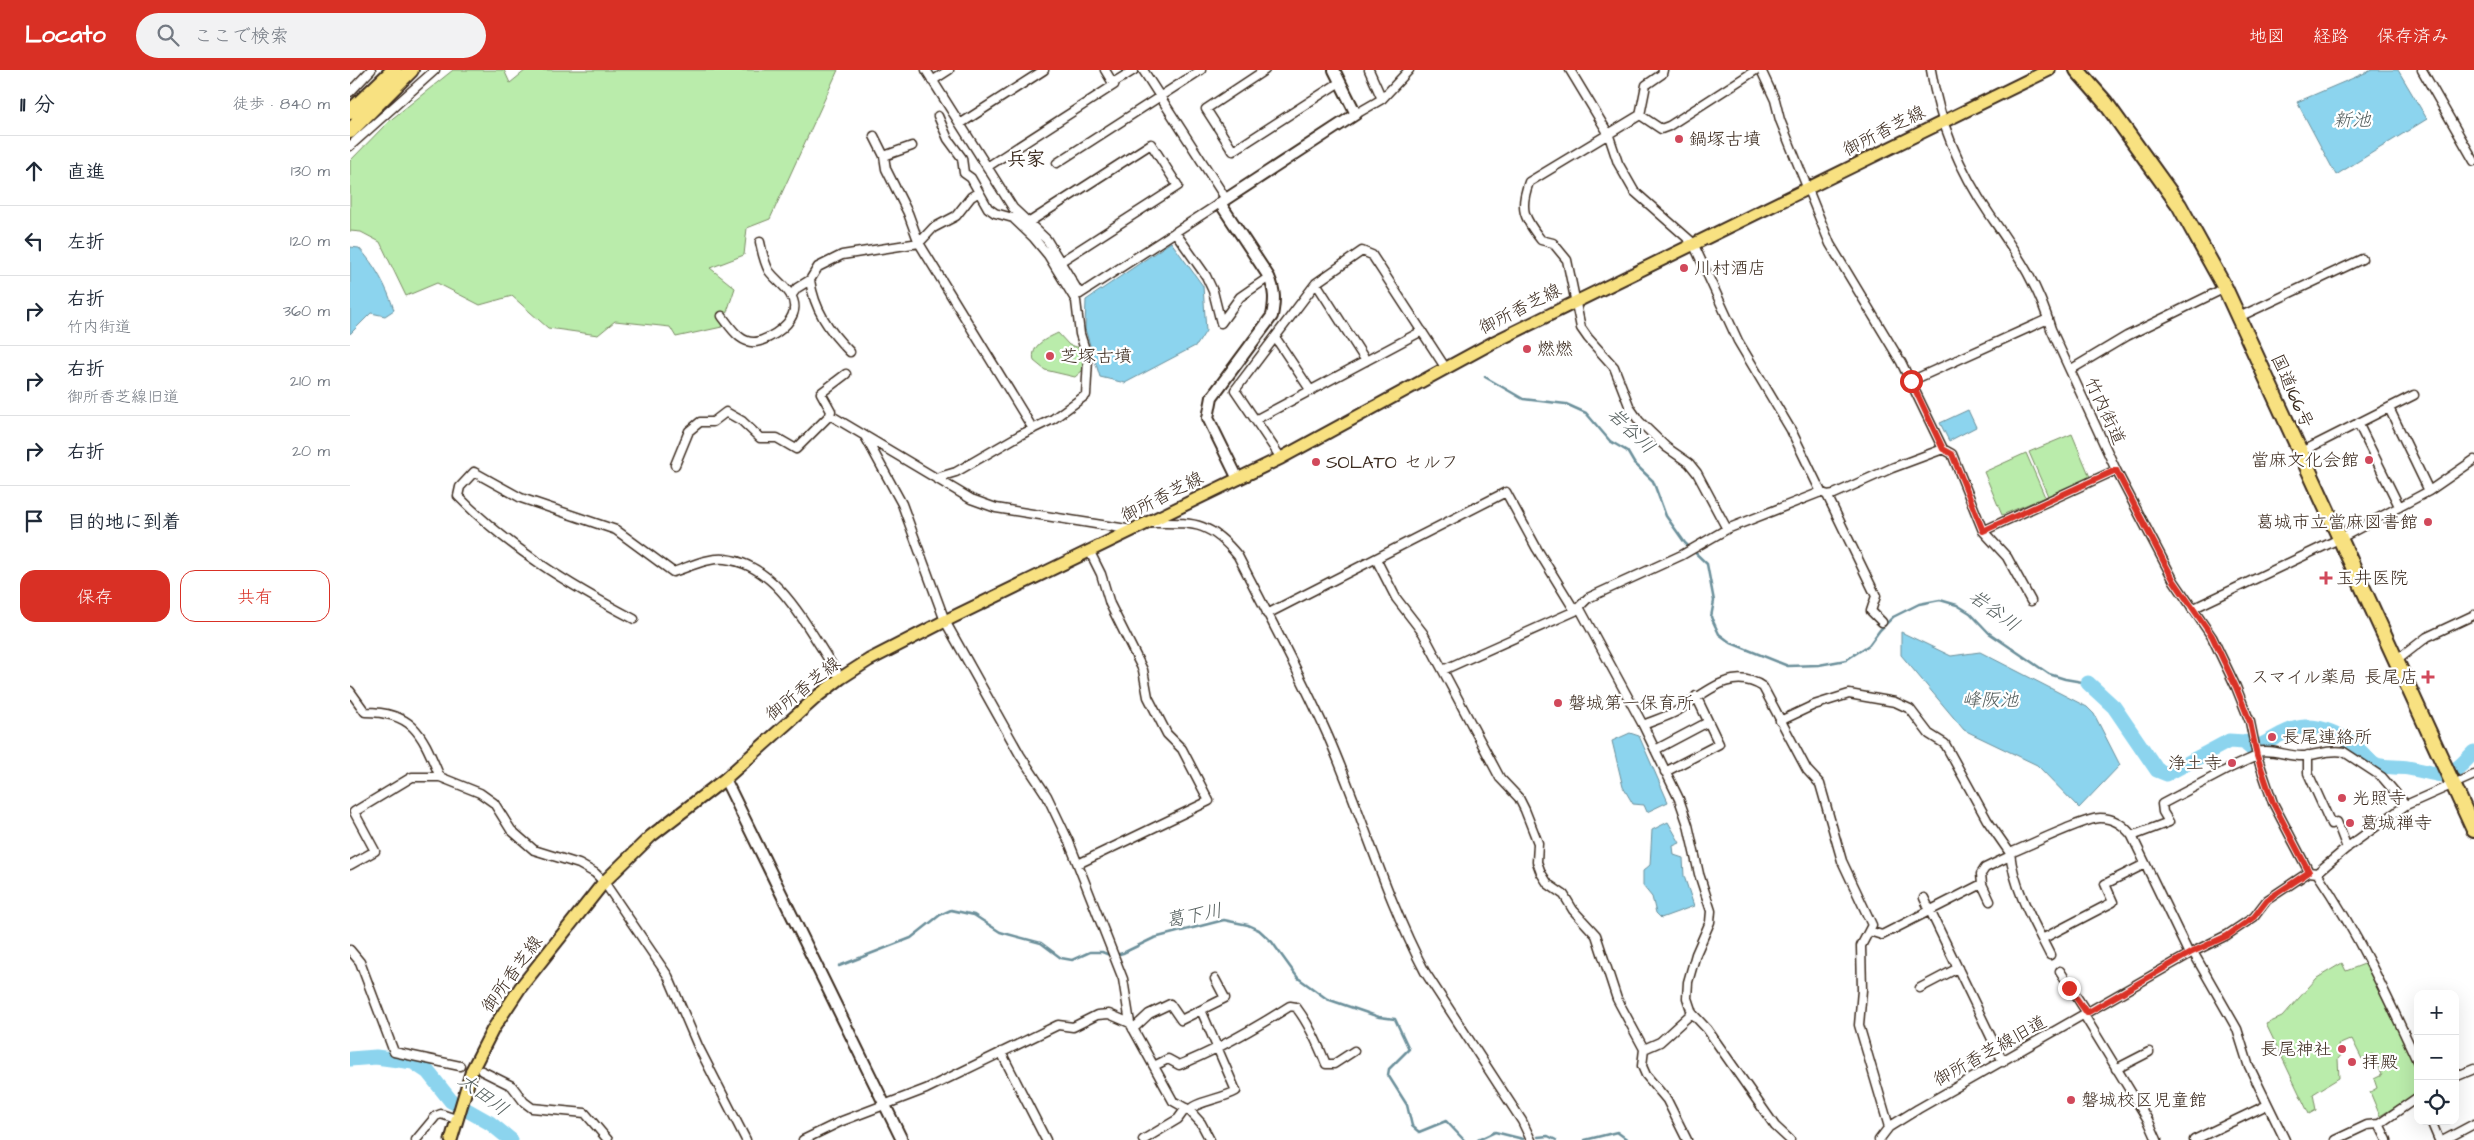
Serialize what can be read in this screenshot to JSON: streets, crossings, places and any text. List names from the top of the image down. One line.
{"streets":{"highway":["国道166号"],"main road":["御所香芝線"],"street":["竹内街道","御所香芝線旧道"]},"crossings":[["御所香芝線","竹内街道"],["国道166号","御所香芝線旧道"],["竹内街道","御所香芝線旧道"]],"districts":["兵家"],"water":["新池","岩谷川","峰阪池","葛下川","太田川"],"places":{"other":["鍋塚古墳","川村酒店","燃燃","芝塚古墳","當麻文化会館","SOLATO セルフ","葛城市立當麻図書館","磐城第一保育所","長尾連絡所","浄土寺","光照寺","葛城禅寺","長尾神社","拝殿","磐城校区児童館"],"health":["玉井医院","スマイル薬局 長尾店"]},"page":{"header":"Locato","search":"ここで検索","nav":["地図","経路","保存済み"],"heading":["11 分","徒歩 · 840 m"],"list":[["直進","130 m"],["左折","120 m"],["右折","竹内街道","360 m"],["右折","御所香芝線旧道","210 m"],["右折","20 m"],"目的地に到着"],"buttons":["保存","共有"],"map_buttons":["+","−"]}}
